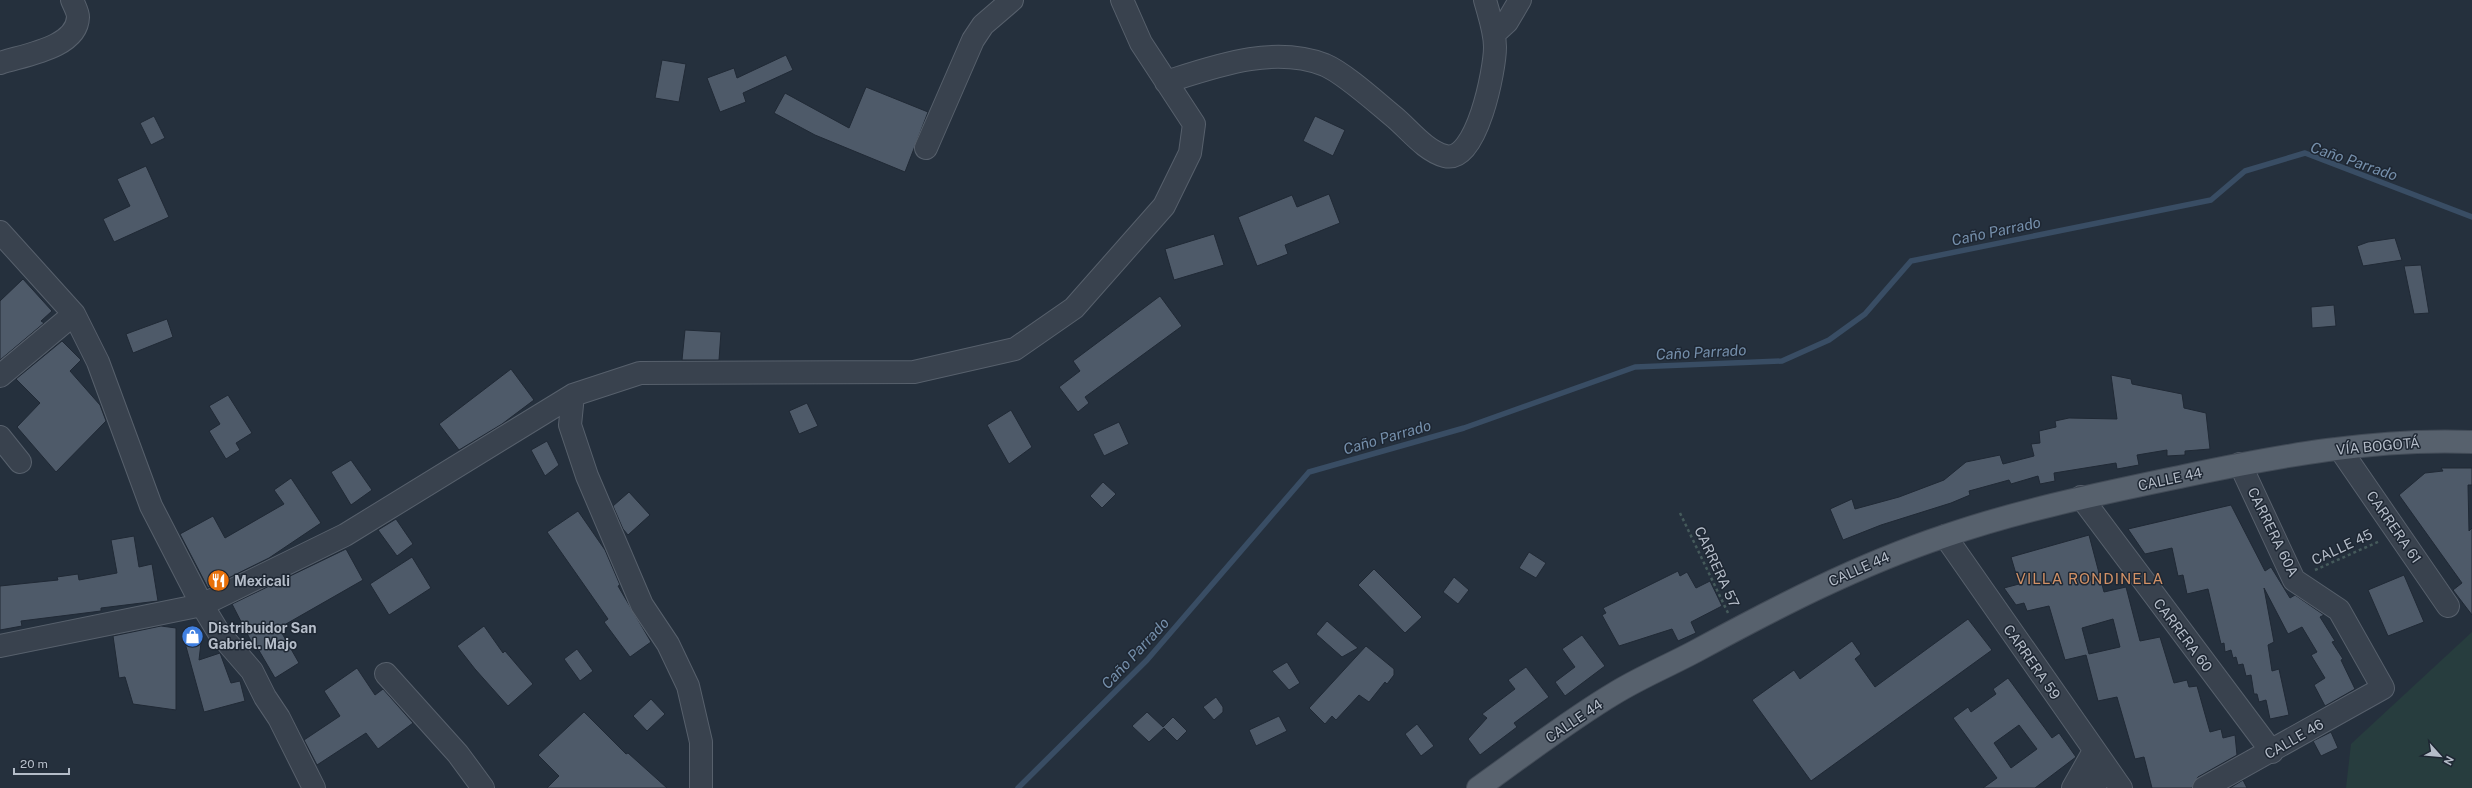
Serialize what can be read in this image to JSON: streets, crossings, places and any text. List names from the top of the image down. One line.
{"streets":{"main road":["VÍA BOGOTÁ","CALLE 44"],"street":["CARRERA 61","CARRERA 60A","CARRERA 60","CARRERA 59","CALLE 46"],"path":["CALLE 45","CARRERA 57"]},"crossings":[["VÍA BOGOTÁ","CALLE 44"],["VÍA BOGOTÁ","CARRERA 61"],["CALLE 44","CARRERA 60A"],["CALLE 44","CARRERA 57"],["CALLE 44","CARRERA 60"],["CALLE 44","CARRERA 59"],["CARRERA 61","CALLE 45"],["CARRERA 60A","CALLE 45"],["CARRERA 60A","CALLE 46"],["CARRERA 60","CALLE 46"]],"districts":["VILLA RONDINELA"],"water":["Caño Parrado"],"places":{"restaurant":["Mexicali"],"shop":["Distribuidor San Gabriel. Majo"]},"scale_bar":"20 m","north":"bottom right"}
